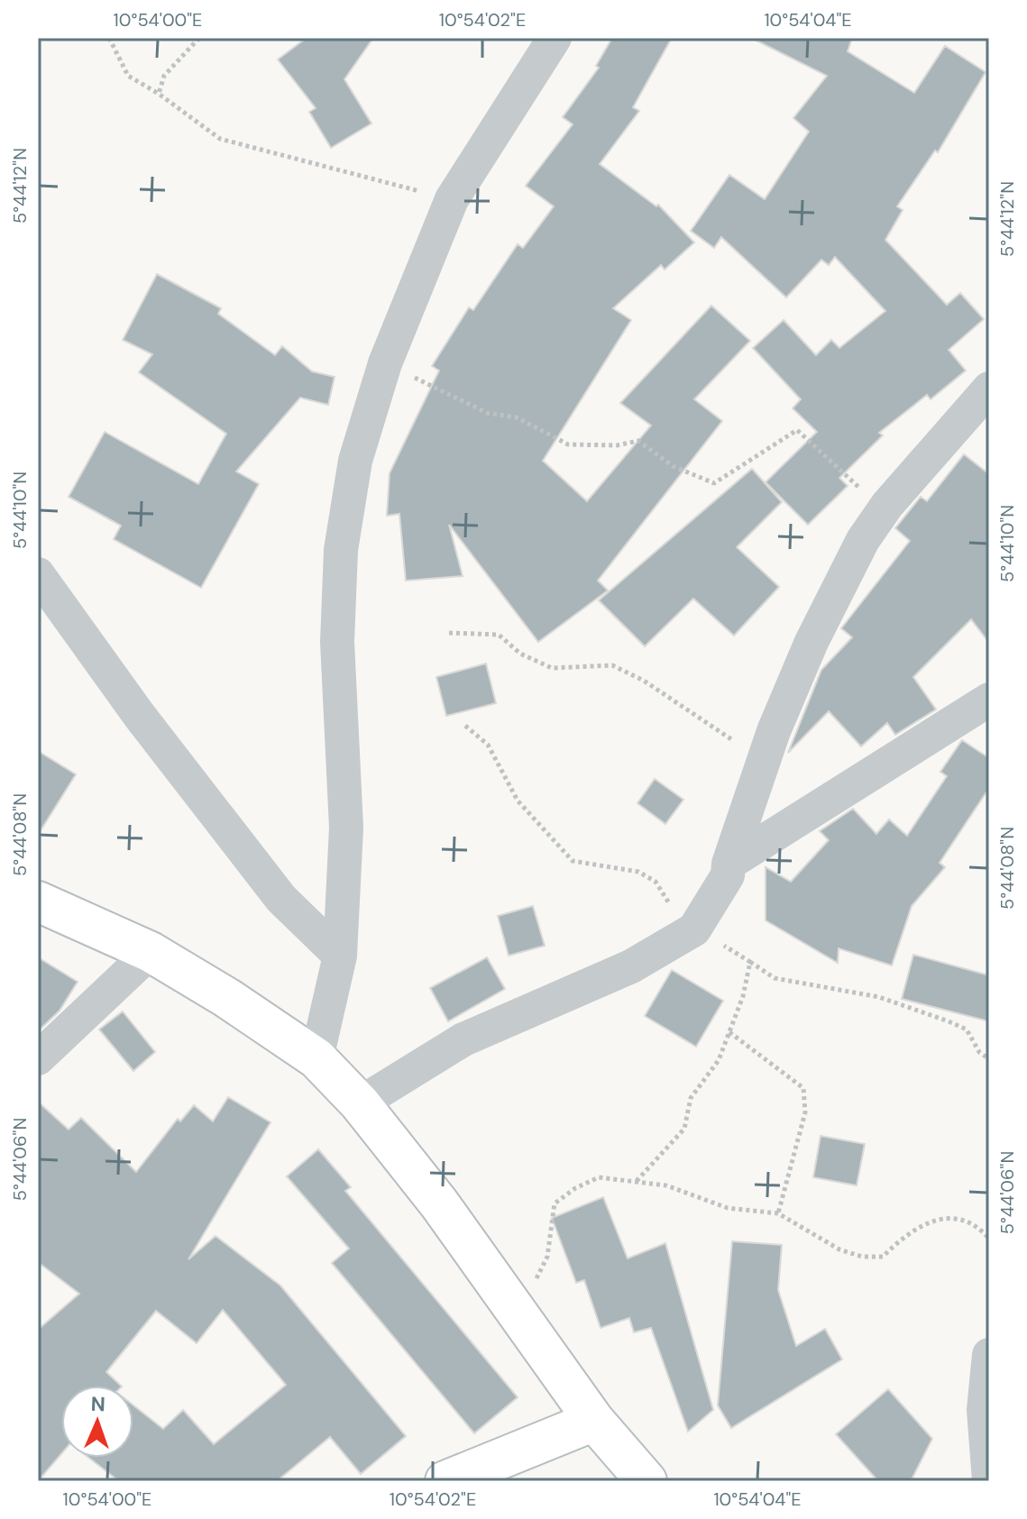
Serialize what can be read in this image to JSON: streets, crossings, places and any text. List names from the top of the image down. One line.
{"north":"top","coordinates":["10°54'00\"E","10°54'02\"E","10°54'04\"E","5°44'12\"N","5°44'10\"N","5°44'08\"N","5°44'06\"N"]}
